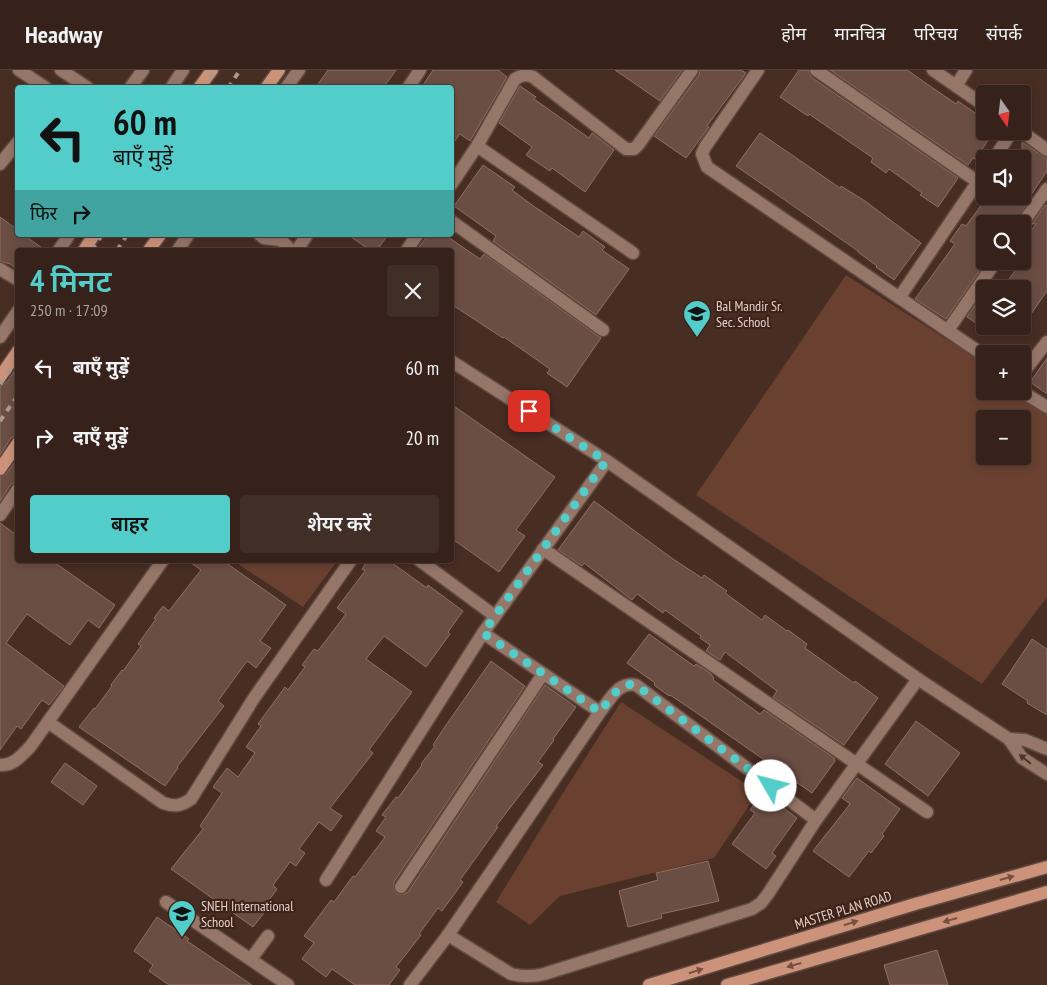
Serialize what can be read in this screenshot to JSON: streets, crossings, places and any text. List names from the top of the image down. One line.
{"streets":{"main road":["MASTER PLAN ROAD"]},"places":{"school or university":["Bal Mandir Sr. Sec. School","SNEH International School"]},"north":"bottom","page":{"header":"Headway","nav":["होम","मानचित्र","परिचय","संपर्क"],"map_buttons":["+","−"],"turn":["60 m","बाएँ मुड़ें"],"then":"फिर","heading":["4 मिनट","250 m · 17:09"],"list":[{"name":"बाएँ मुड़ें","value":"60 m"},{"name":"दाएँ मुड़ें","value":"20 m"}],"buttons":["बाहर","शेयर करें"]}}
